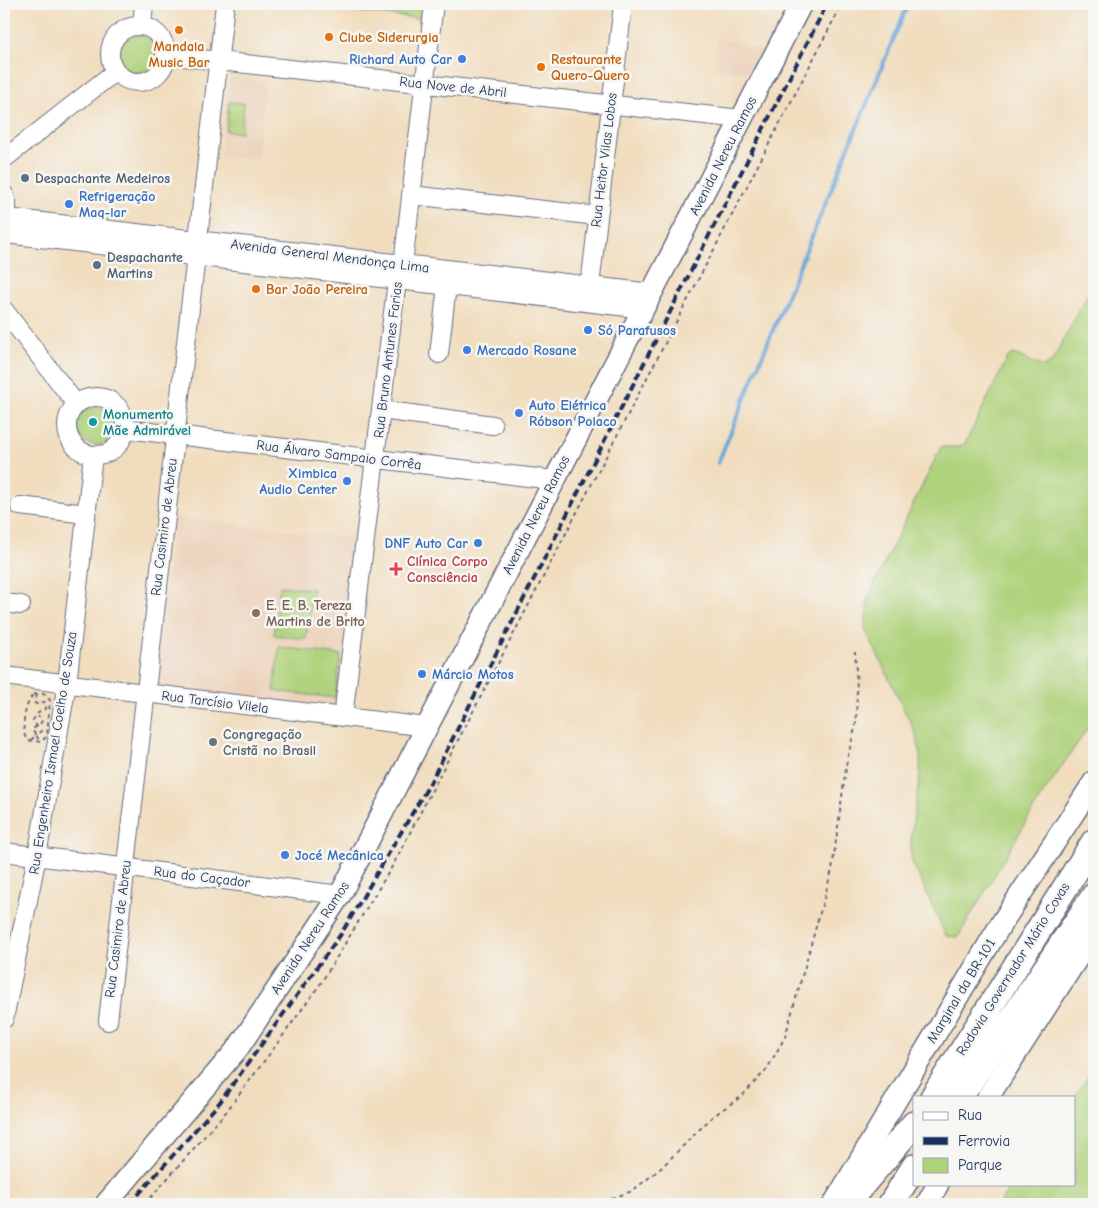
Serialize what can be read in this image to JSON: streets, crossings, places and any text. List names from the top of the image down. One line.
{"streets":{"highway":["Rodovia Governador Mário Covas"],"main road":["Avenida Nereu Ramos","Marginal da BR-101"],"street":["Rua Nove de Abril","Rua Heitor Vilas Lobos","Avenida General Mendonça Lima","Rua Bruno Antunes Farias","Rua Álvaro Sampaio Corrêa","Rua Casimiro de Abreu","Rua Tarcísio Vilela","Rua Engenheiro Ismael Coelho de Souza","Rua do Caçador"]},"crossings":[["Rua Nove de Abril","Avenida Nereu Ramos"],["Rua Nove de Abril","Rua Heitor Vilas Lobos"],["Rua Nove de Abril","Rua Bruno Antunes Farias"],["Rua Nove de Abril","Rua Casimiro de Abreu"],["Avenida Nereu Ramos","Avenida General Mendonça Lima"],["Avenida Nereu Ramos","Rua Álvaro Sampaio Corrêa"],["Avenida Nereu Ramos","Rua Tarcísio Vilela"],["Avenida Nereu Ramos","Rua do Caçador"],["Rua Heitor Vilas Lobos","Avenida General Mendonça Lima"],["Avenida General Mendonça Lima","Rua Bruno Antunes Farias"],["Avenida General Mendonça Lima","Rua Casimiro de Abreu"],["Rua Bruno Antunes Farias","Rua Álvaro Sampaio Corrêa"],["Rua Bruno Antunes Farias","Rua Tarcísio Vilela"],["Rua Álvaro Sampaio Corrêa","Rua Casimiro de Abreu"],["Rua Álvaro Sampaio Corrêa","Rua Engenheiro Ismael Coelho de Souza"],["Rua Casimiro de Abreu","Rua Tarcísio Vilela"],["Rua Casimiro de Abreu","Rua do Caçador"],["Rua Tarcísio Vilela","Rua Engenheiro Ismael Coelho de Souza"],["Rua Engenheiro Ismael Coelho de Souza","Rua do Caçador"]],"places":{"other":["Mandala Music Bar","Clube Siderurgia","Richard Auto Car","Restaurante Quero-Quero","Despachante Medeiros","Refrigeração Maq-lar","Despachante Martins","Bar João Pereira","Só Parafusos","Mercado Rosane","Auto Elétrica Róbson Polaco","Monumento Mãe Admirável","Ximbica Audio Center","DNF Auto Car","E. E. B. Tereza Martins de Brito","Márcio Motos","Congregação Cristã no Brasil","Jocé Mecânica"],"health":["Clínica Corpo Consciência"]},"legend":["Rua","Ferrovia","Parque"]}
